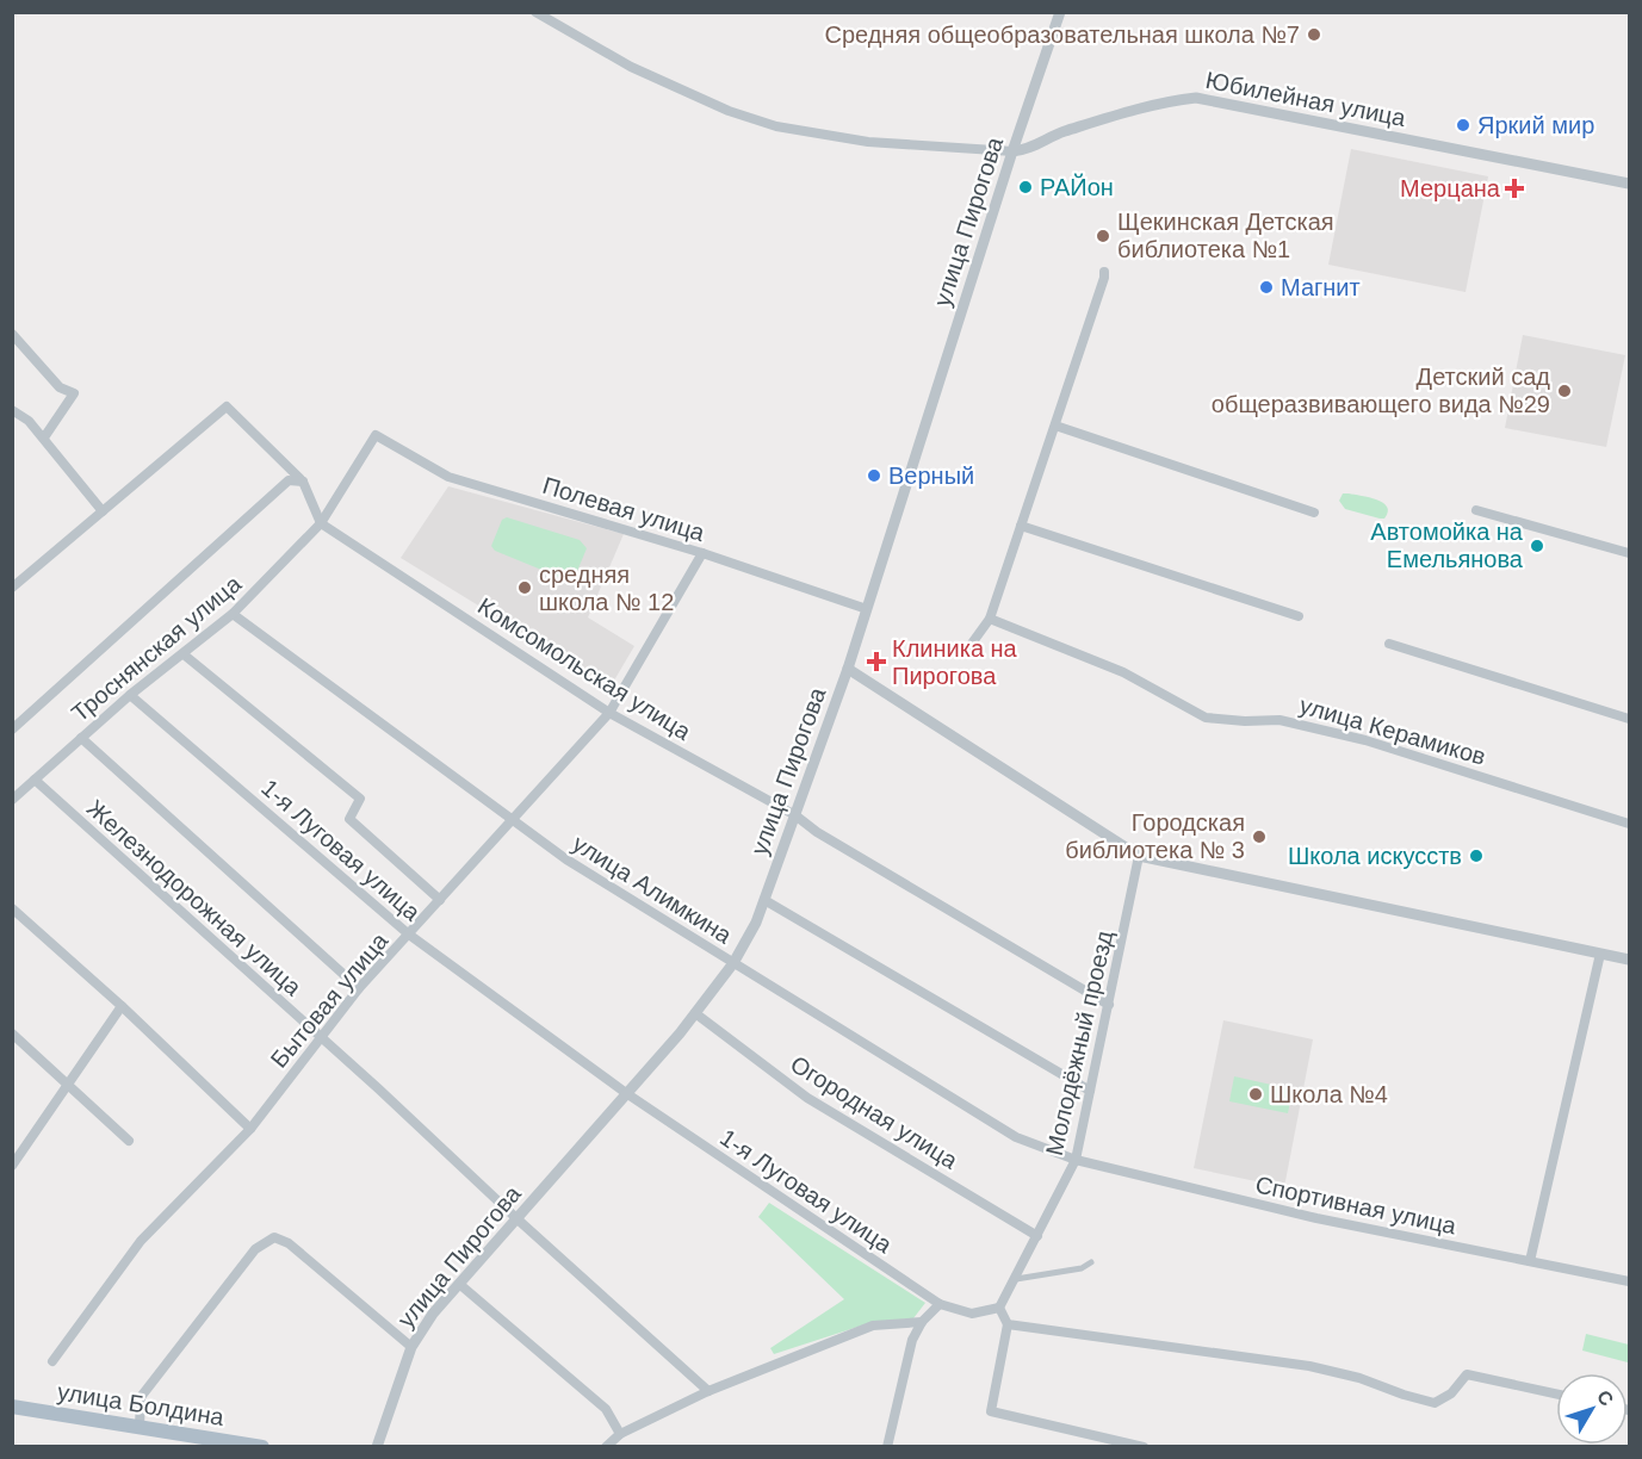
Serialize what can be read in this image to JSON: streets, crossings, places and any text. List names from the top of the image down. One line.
{"streets":{"main road":["улица Болдина"],"street":["Юбилейная улица","улица Пирогова","Полевая улица","Троснянская улица","Комсомольская улица","улица Керамиков","1-я Луговая улица","улица Алимкина","Железнодорожная улица","Бытовая улица","Молодёжный проезд","Огородная улица","Спортивная улица"]},"crossings":[["Юбилейная улица","улица Пирогова"],["улица Пирогова","Полевая улица"],["улица Пирогова","Комсомольская улица"],["улица Пирогова","1-я Луговая улица"],["улица Пирогова","улица Алимкина"],["улица Пирогова","Железнодорожная улица"],["улица Пирогова","Огородная улица"],["Полевая улица","Троснянская улица"],["Полевая улица","Бытовая улица"],["Троснянская улица","Комсомольская улица"],["Троснянская улица","1-я Луговая улица"],["Троснянская улица","улица Алимкина"],["Троснянская улица","Железнодорожная улица"],["Комсомольская улица","Бытовая улица"],["Комсомольская улица","Молодёжный проезд"],["1-я Луговая улица","Бытовая улица"],["1-я Луговая улица","Молодёжный проезд"],["улица Алимкина","Бытовая улица"],["улица Алимкина","Молодёжный проезд"],["улица Алимкина","Спортивная улица"],["Железнодорожная улица","Бытовая улица"],["Молодёжный проезд","Огородная улица"],["Молодёжный проезд","Спортивная улица"]],"places":{"other":["Средняя общеобразовательная школа №7","Яркий мир","РАЙон","Щекинская Детская библиотека №1","Магнит","Детский сад общеразвивающего вида №29","Верный","Автомойка на Емельянова","средняя школа № 12","Городская библиотека № 3","Школа искусств","Школа №4"],"health":["Мерцана","Клиника на Пирогова"]},"north":"top right"}
